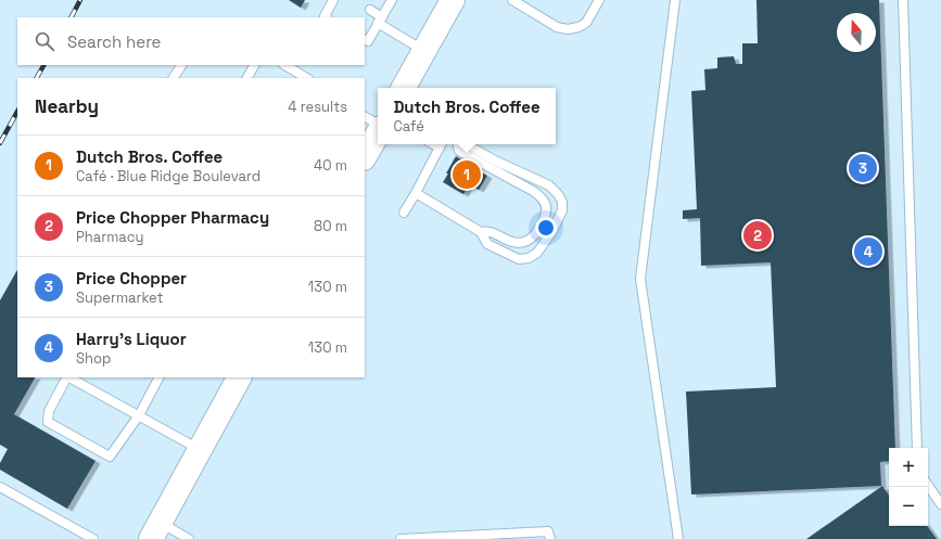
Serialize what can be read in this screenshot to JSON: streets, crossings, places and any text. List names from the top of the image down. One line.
{"north":"top","page":{"search":"Search here","heading":["Nearby","4 results"],"popup":["Dutch Bros. Coffee","Café"],"list":[{"mark":"1","name":"Dutch Bros. Coffee","note":"Café · Blue Ridge Boulevard","value":"40 m"},{"mark":"2","name":"Price Chopper Pharmacy","note":"Pharmacy","value":"80 m"},{"mark":"3","name":"Price Chopper","note":"Supermarket","value":"130 m"},{"mark":"4","name":"Harry's Liquor","note":"Shop","value":"130 m"}],"pins":["3","1","2","4"],"map_buttons":["+","−"]}}
